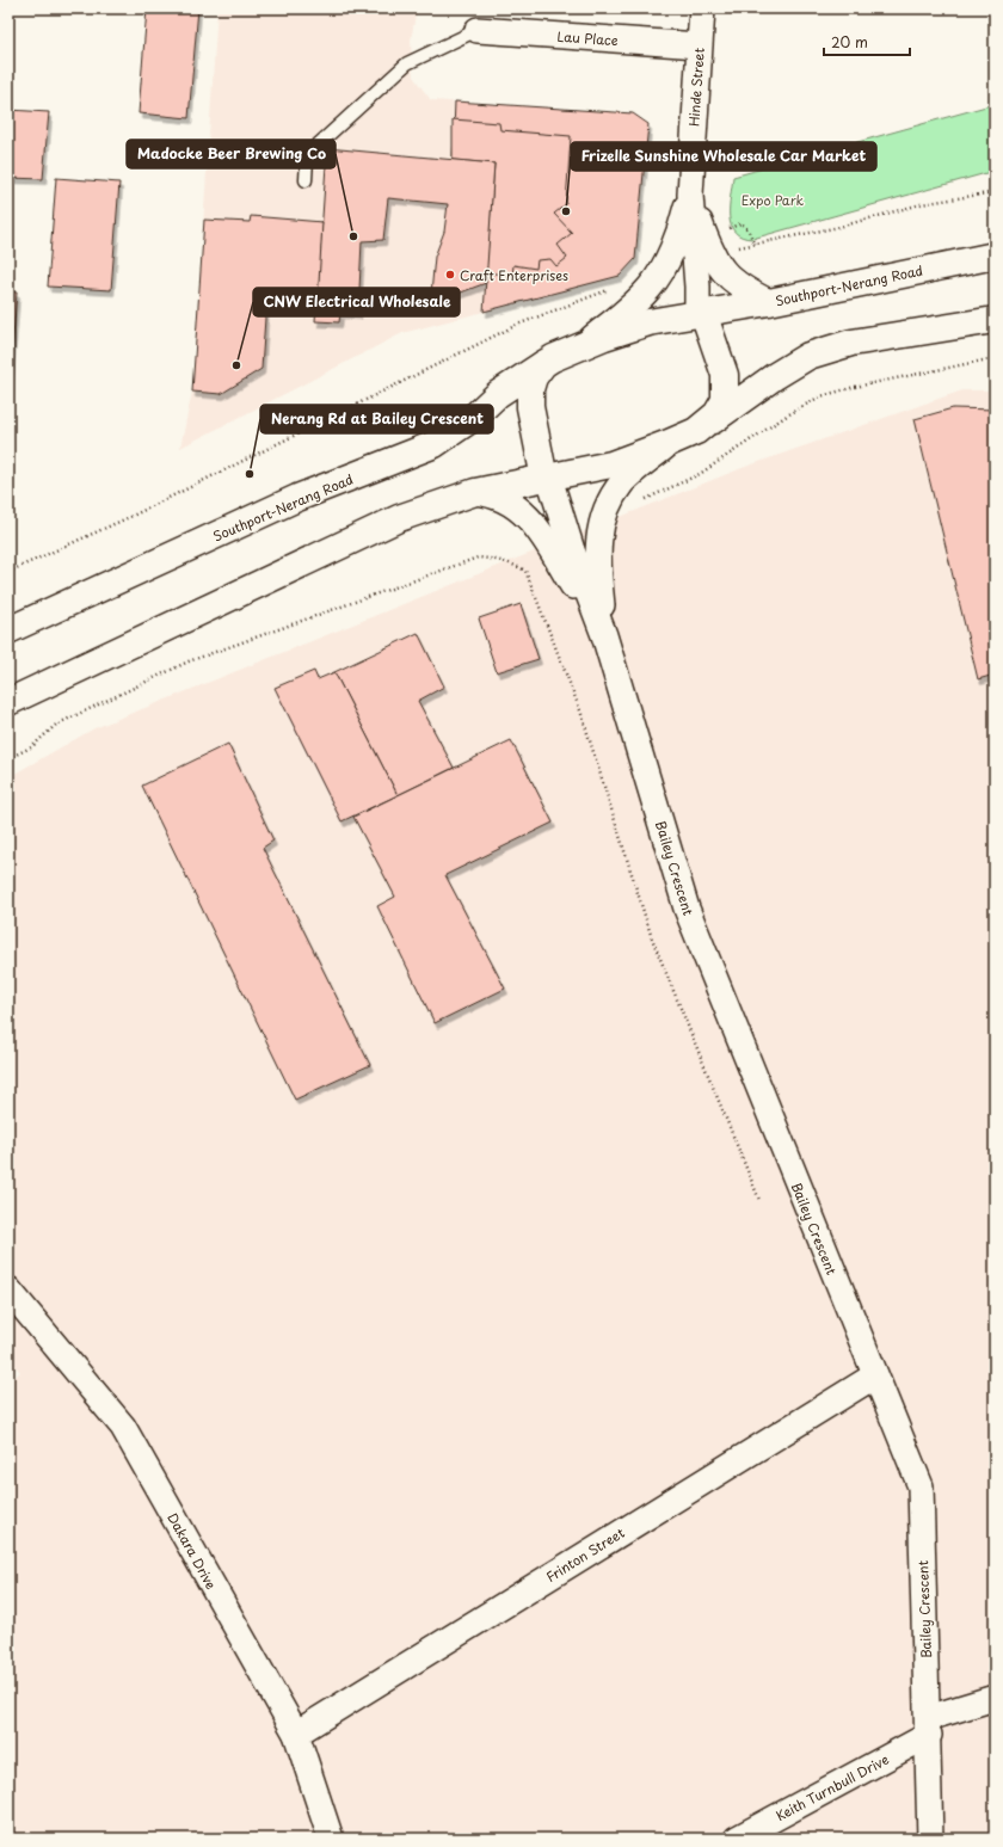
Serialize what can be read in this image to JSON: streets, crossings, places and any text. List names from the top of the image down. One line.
{"streets":{"main road":["Southport-Nerang Road"],"street":["Lau Place","Hinde Street","Bailey Crescent","Dakara Drive","Frinton Street","Keith Turnbull Drive"]},"crossings":[["Lau Place","Hinde Street"],["Hinde Street","Southport-Nerang Road"],["Bailey Crescent","Frinton Street"],["Bailey Crescent","Keith Turnbull Drive"],["Dakara Drive","Frinton Street"]],"parks":["Expo Park"],"places":["Frizelle Sunshine Wholesale Car Market","Madocke Beer Brewing Co","Craft Enterprises","CNW Electrical Wholesale","Nerang Rd at Bailey Crescent"],"scale_bar":"20 m"}
